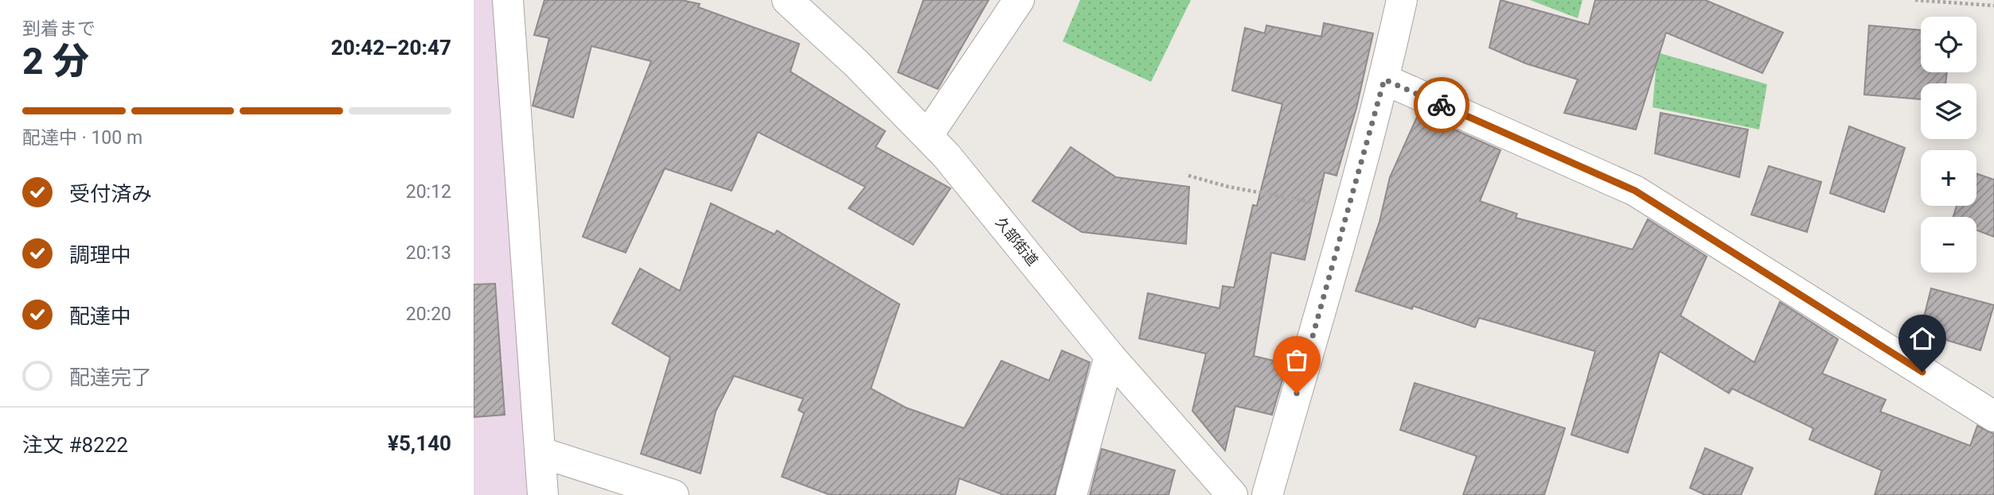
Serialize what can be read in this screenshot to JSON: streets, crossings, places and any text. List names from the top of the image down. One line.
{"streets":{"street":["久部街道"]},"page":{"heading":["2 分","到着まで","20:42–20:47"],"panel":["注文 #8222","¥5,140"],"map_buttons":["+","−"],"bar":"配達中 · 100 m","list":[["受付済み","20:12"],["調理中","20:13"],["配達中","20:20"],"配達完了"]}}
